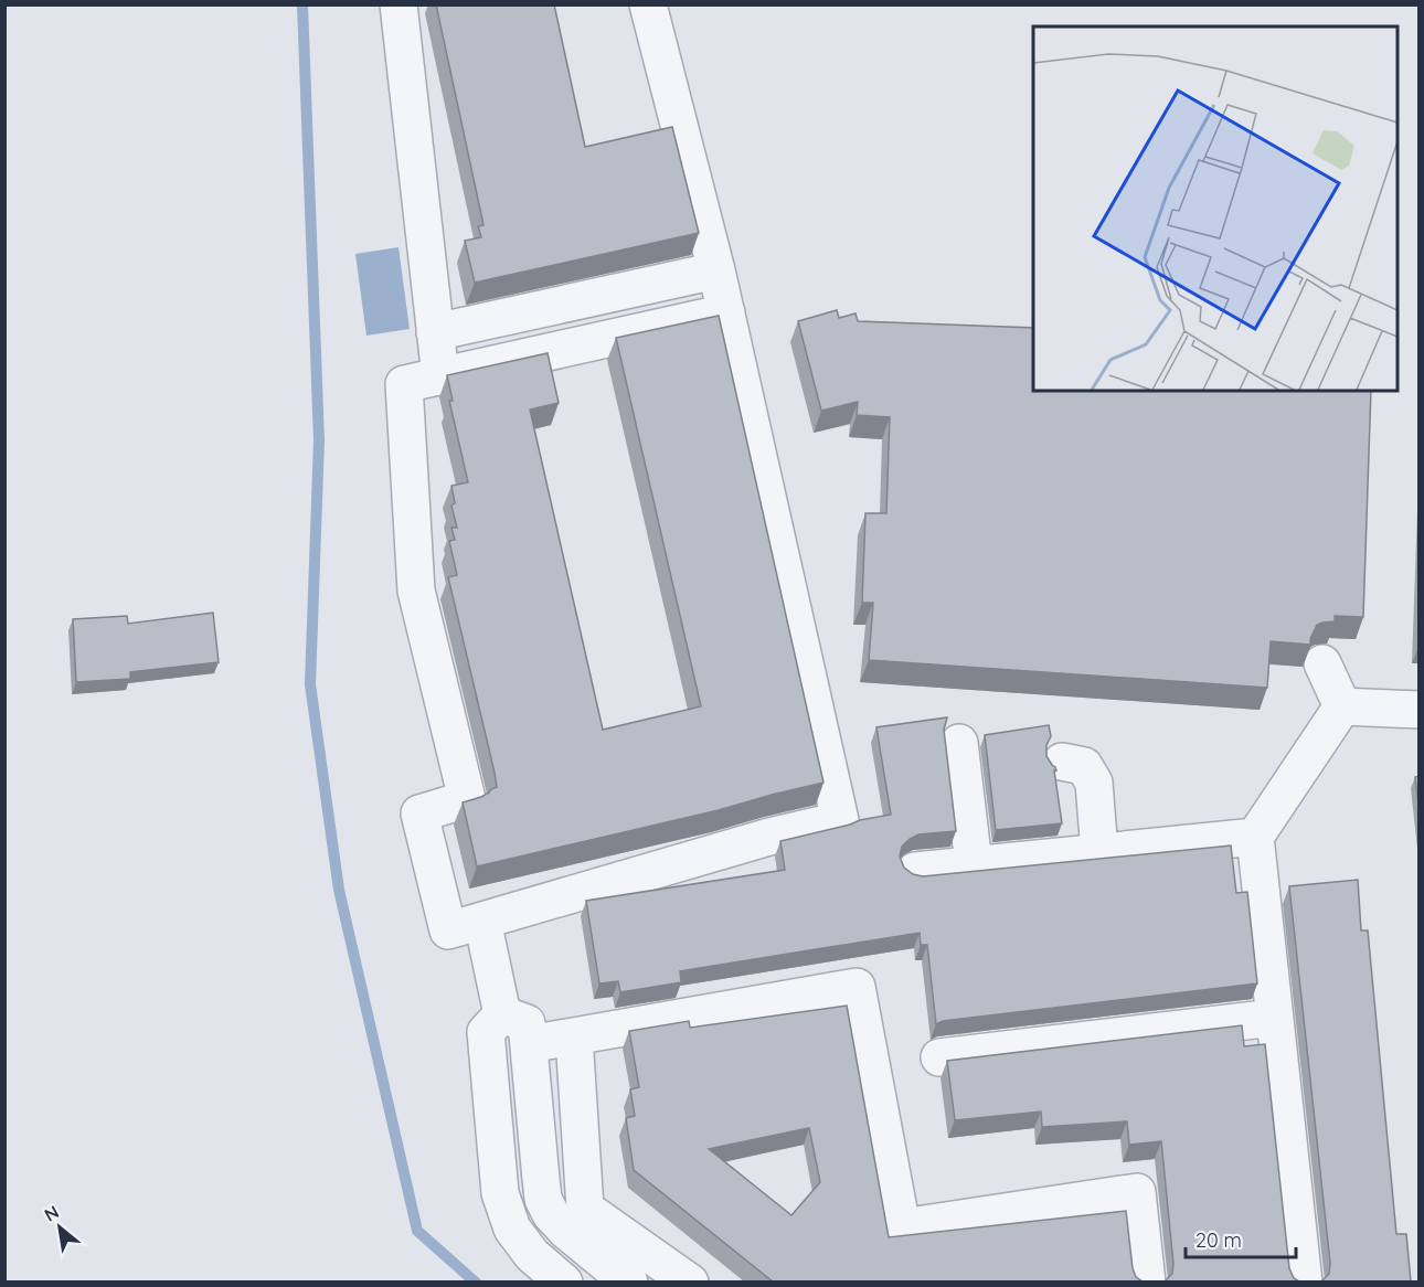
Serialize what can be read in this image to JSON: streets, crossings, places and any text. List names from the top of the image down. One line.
{"scale_bar":"20 m","north":"top left"}
